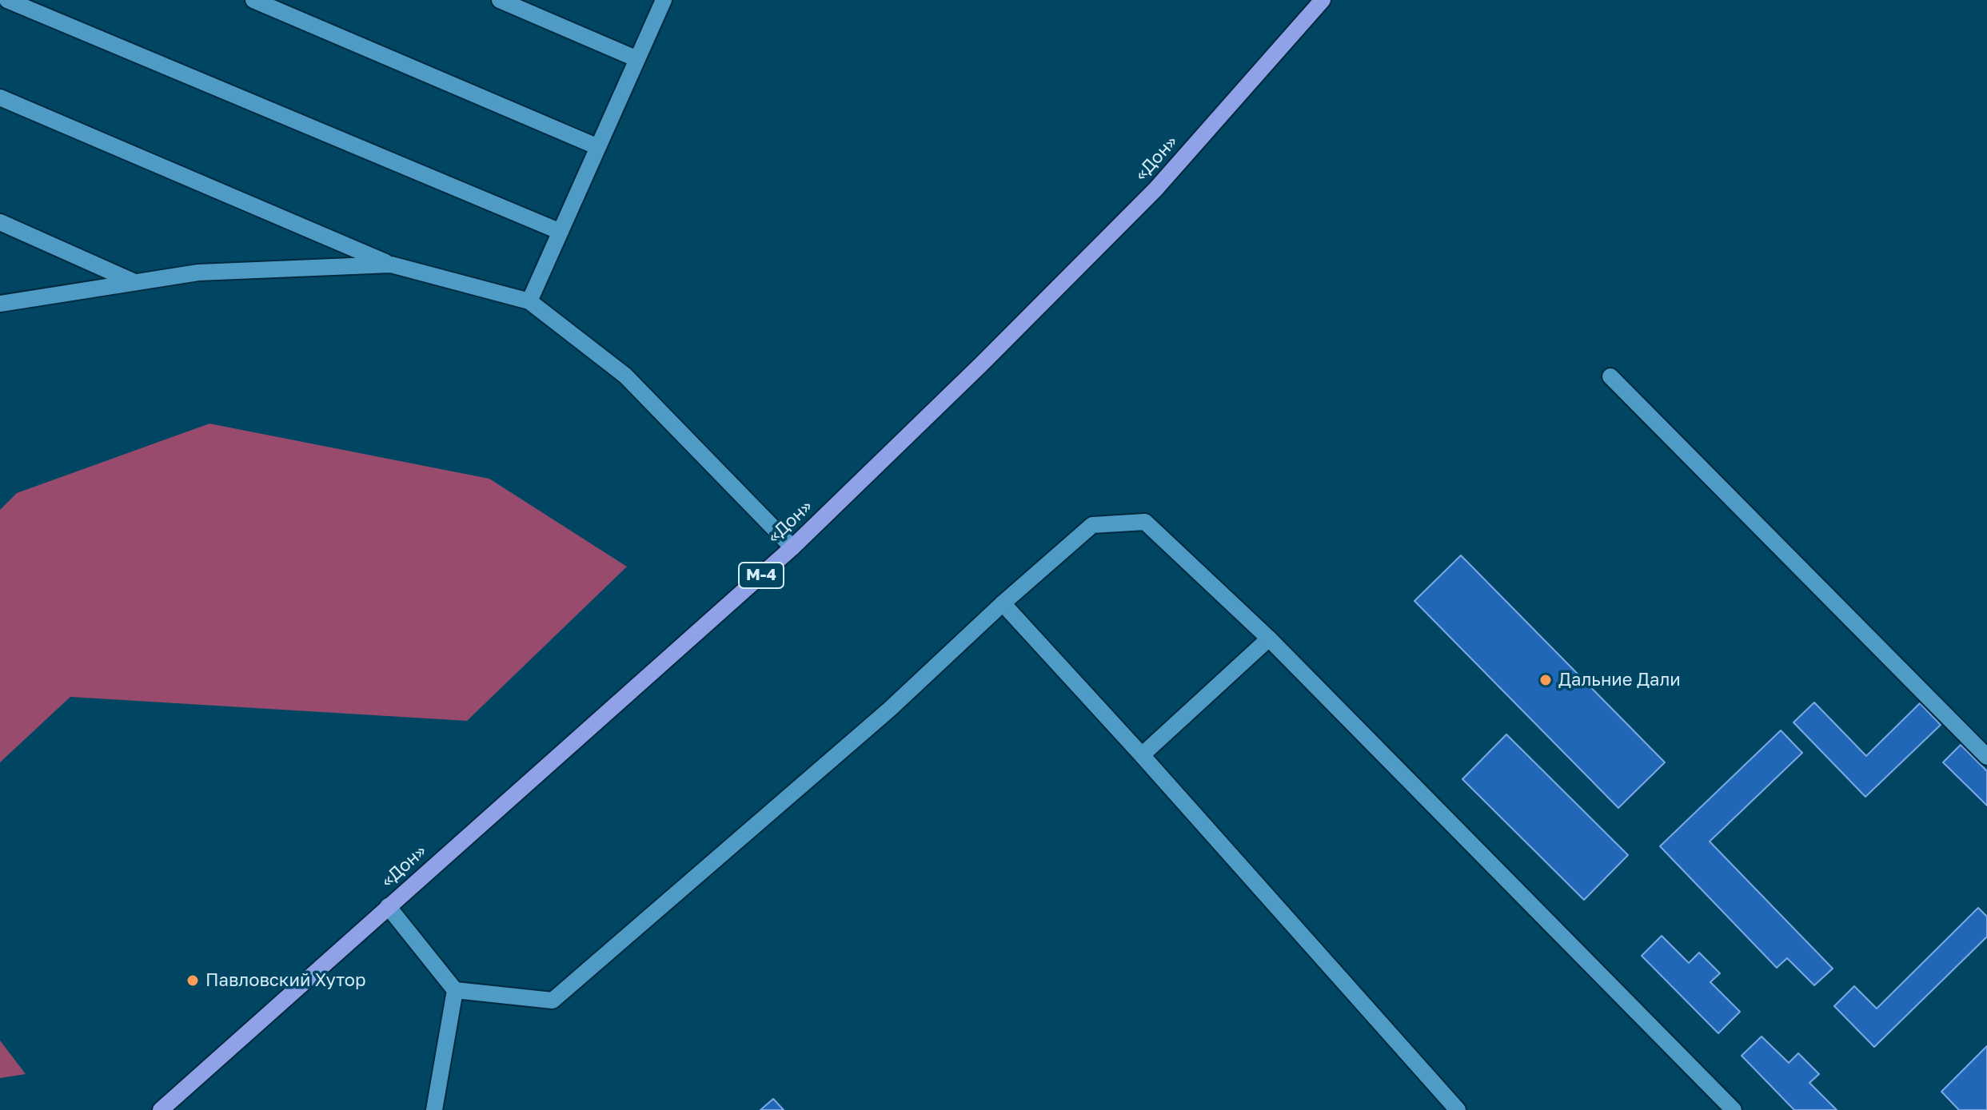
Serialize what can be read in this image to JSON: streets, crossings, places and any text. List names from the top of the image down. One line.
{"streets":{"main road":["«Дон»","М-4"]},"places":["Дальние Дали","Павловский Хутор"]}
